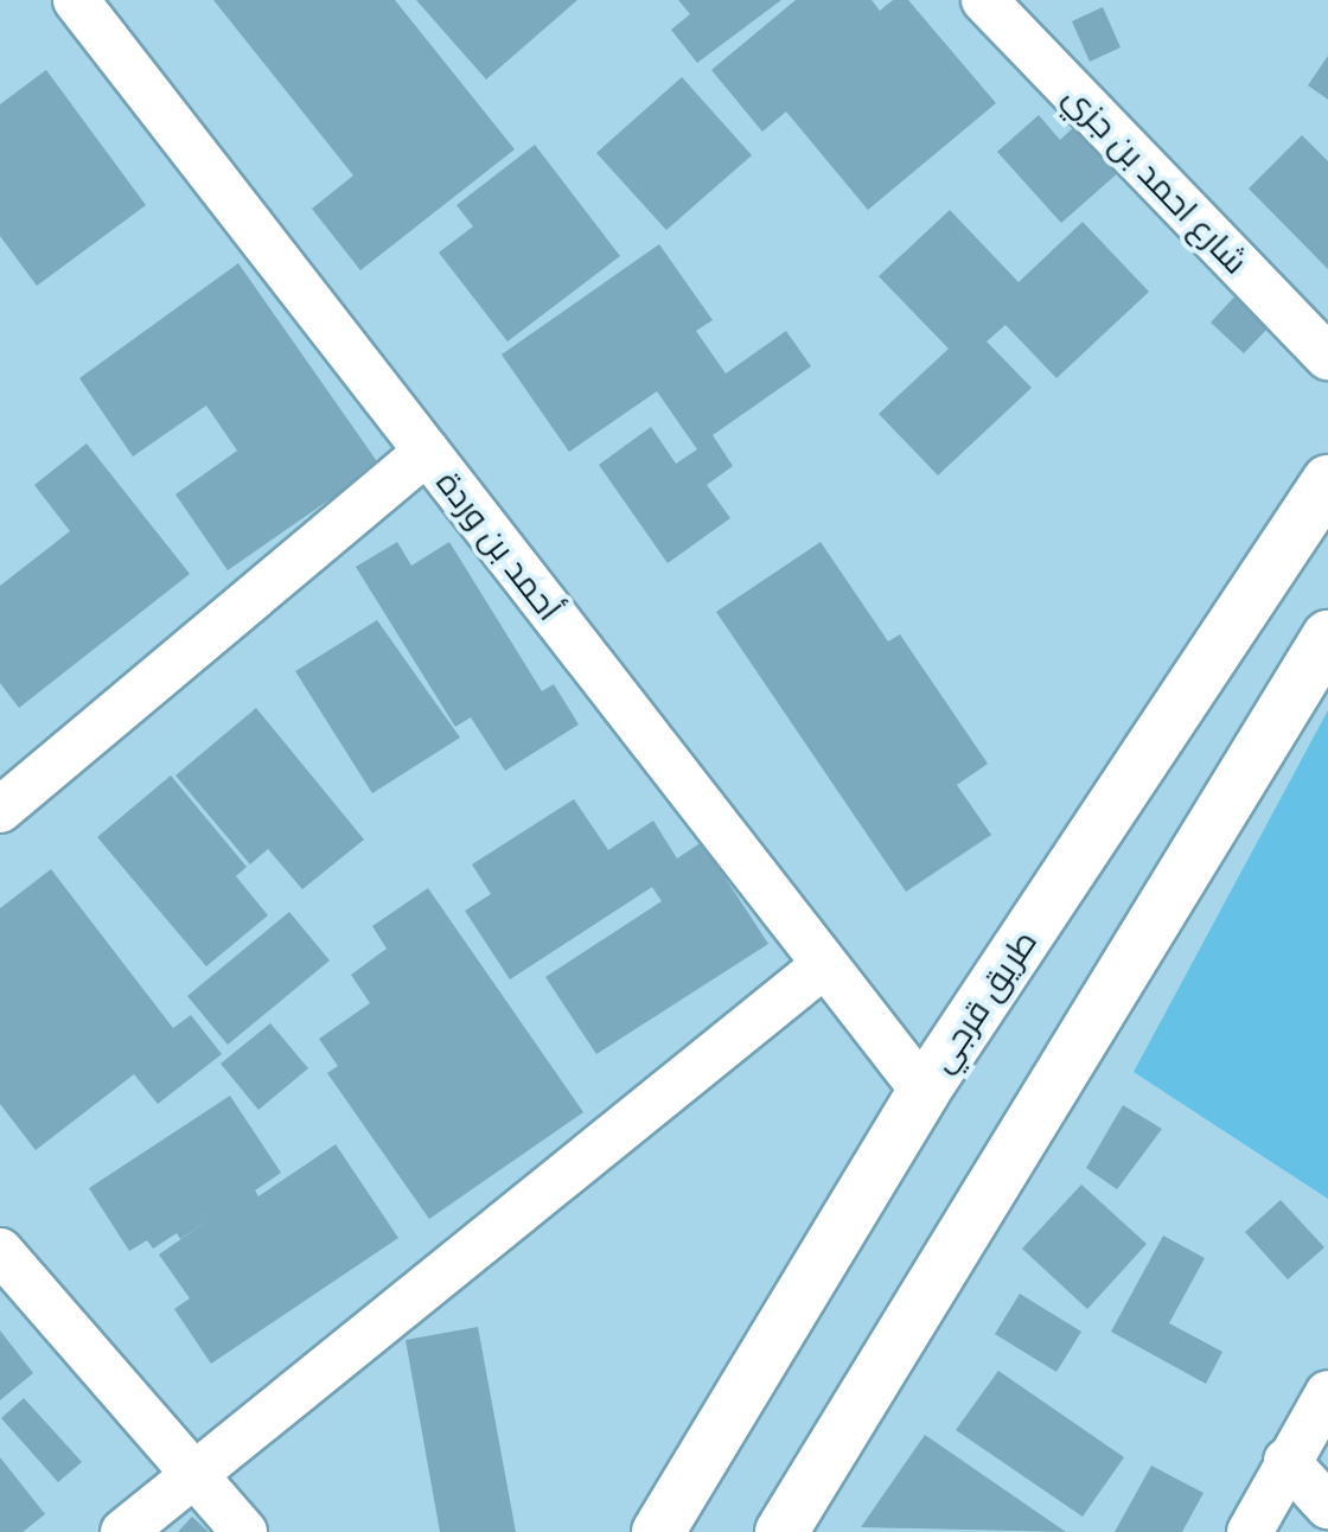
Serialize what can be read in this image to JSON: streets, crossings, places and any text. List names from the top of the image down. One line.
{"streets":{"highway":["طريق قرجي"],"street":["شارع احمد بن جزي","أحمد بن وردة"]},"crossings":[["أحمد بن وردة","طريق قرجي"]]}
